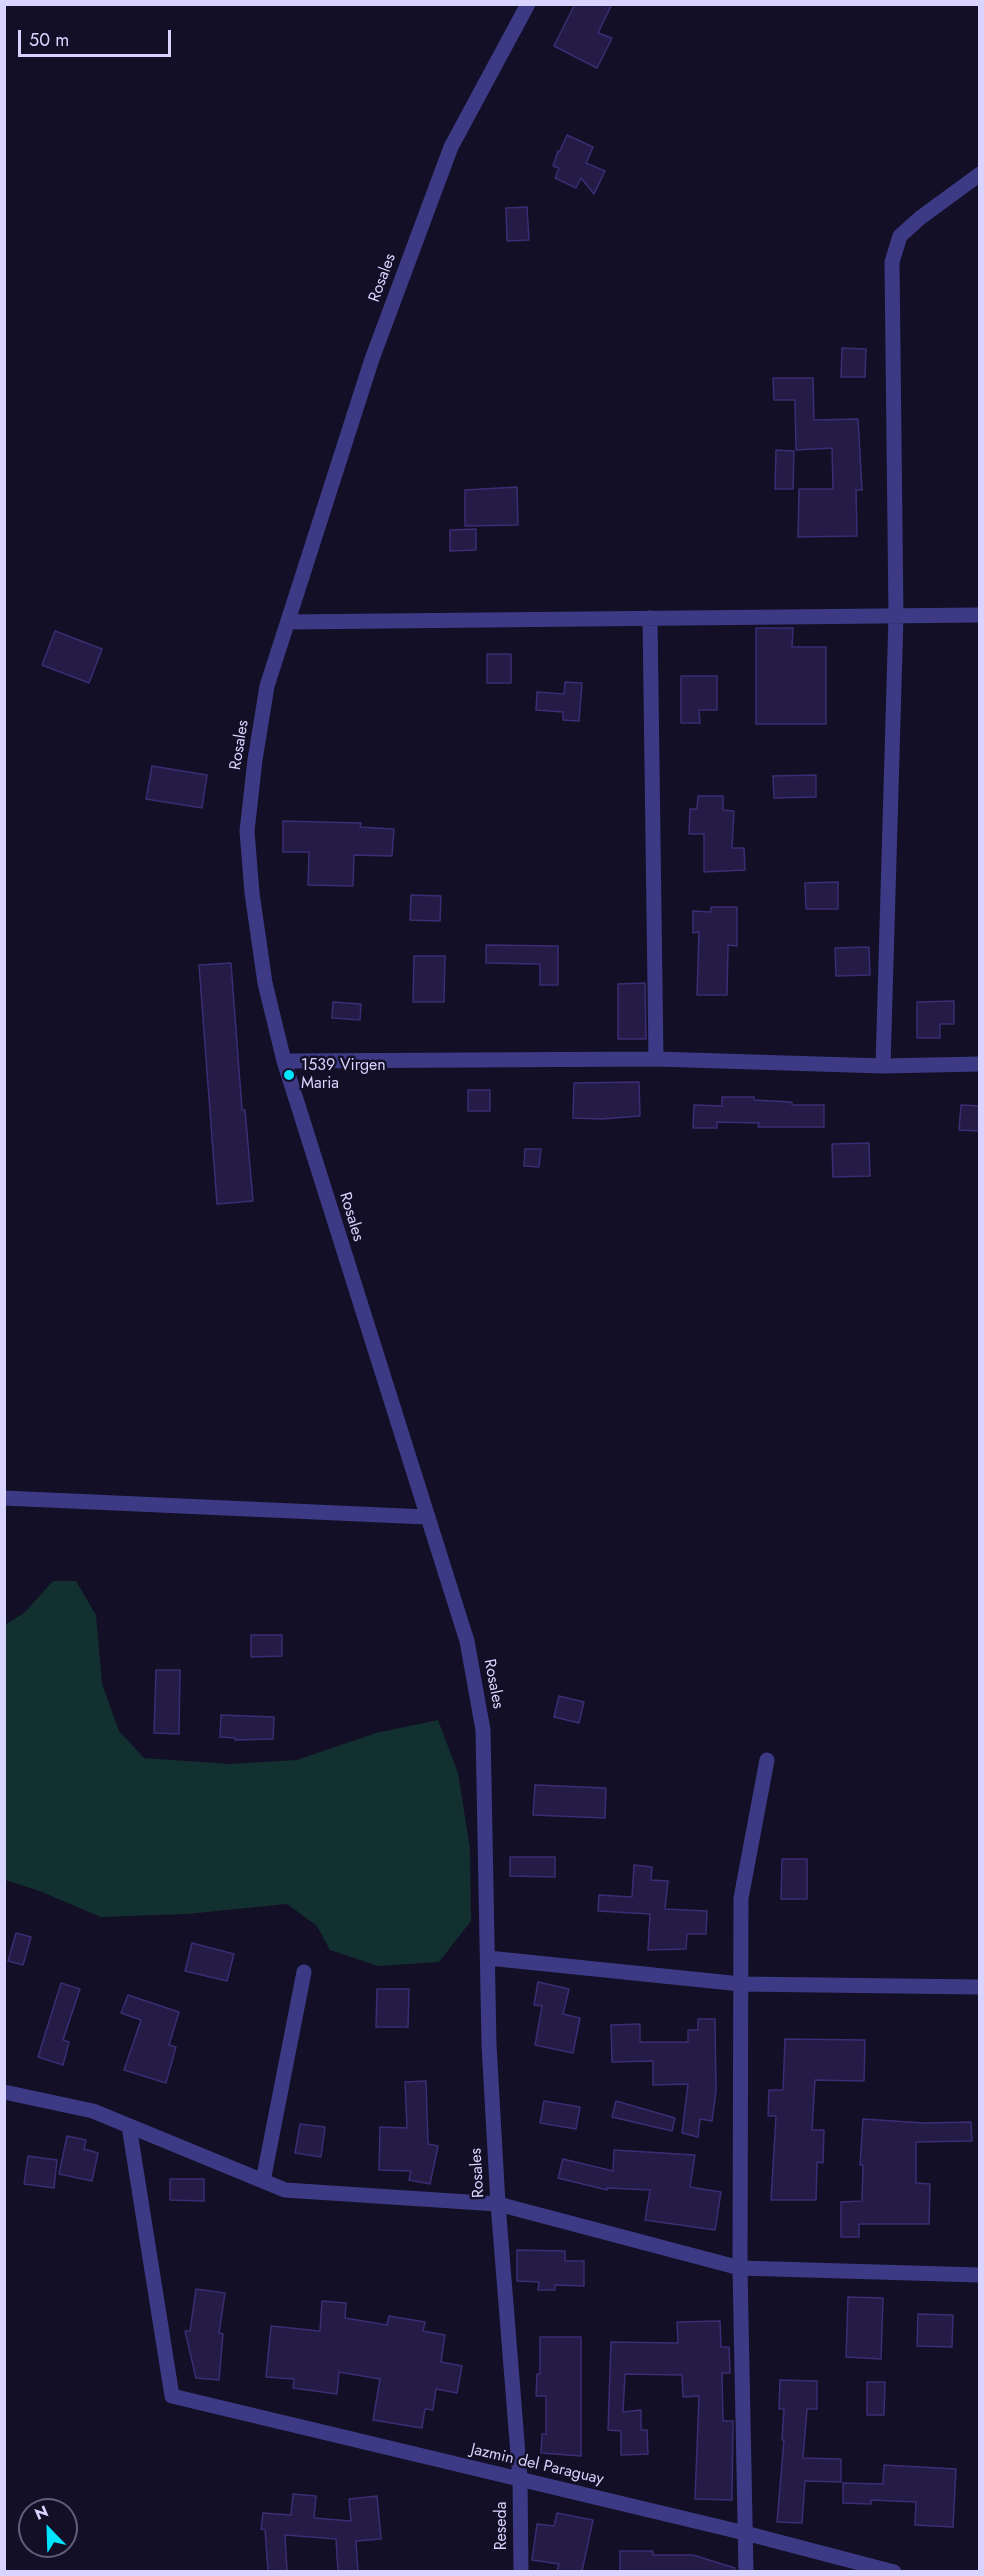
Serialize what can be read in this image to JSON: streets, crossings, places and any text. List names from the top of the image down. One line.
{"streets":{"street":["Rosales","Jazmin del Paraguay","Reseda"]},"crossings":[["Rosales","Jazmin del Paraguay"],["Rosales","Reseda"],["Jazmin del Paraguay","Reseda"]],"places":["1539 Virgen Maria"],"scale_bar":"50 m","north":"top left"}
